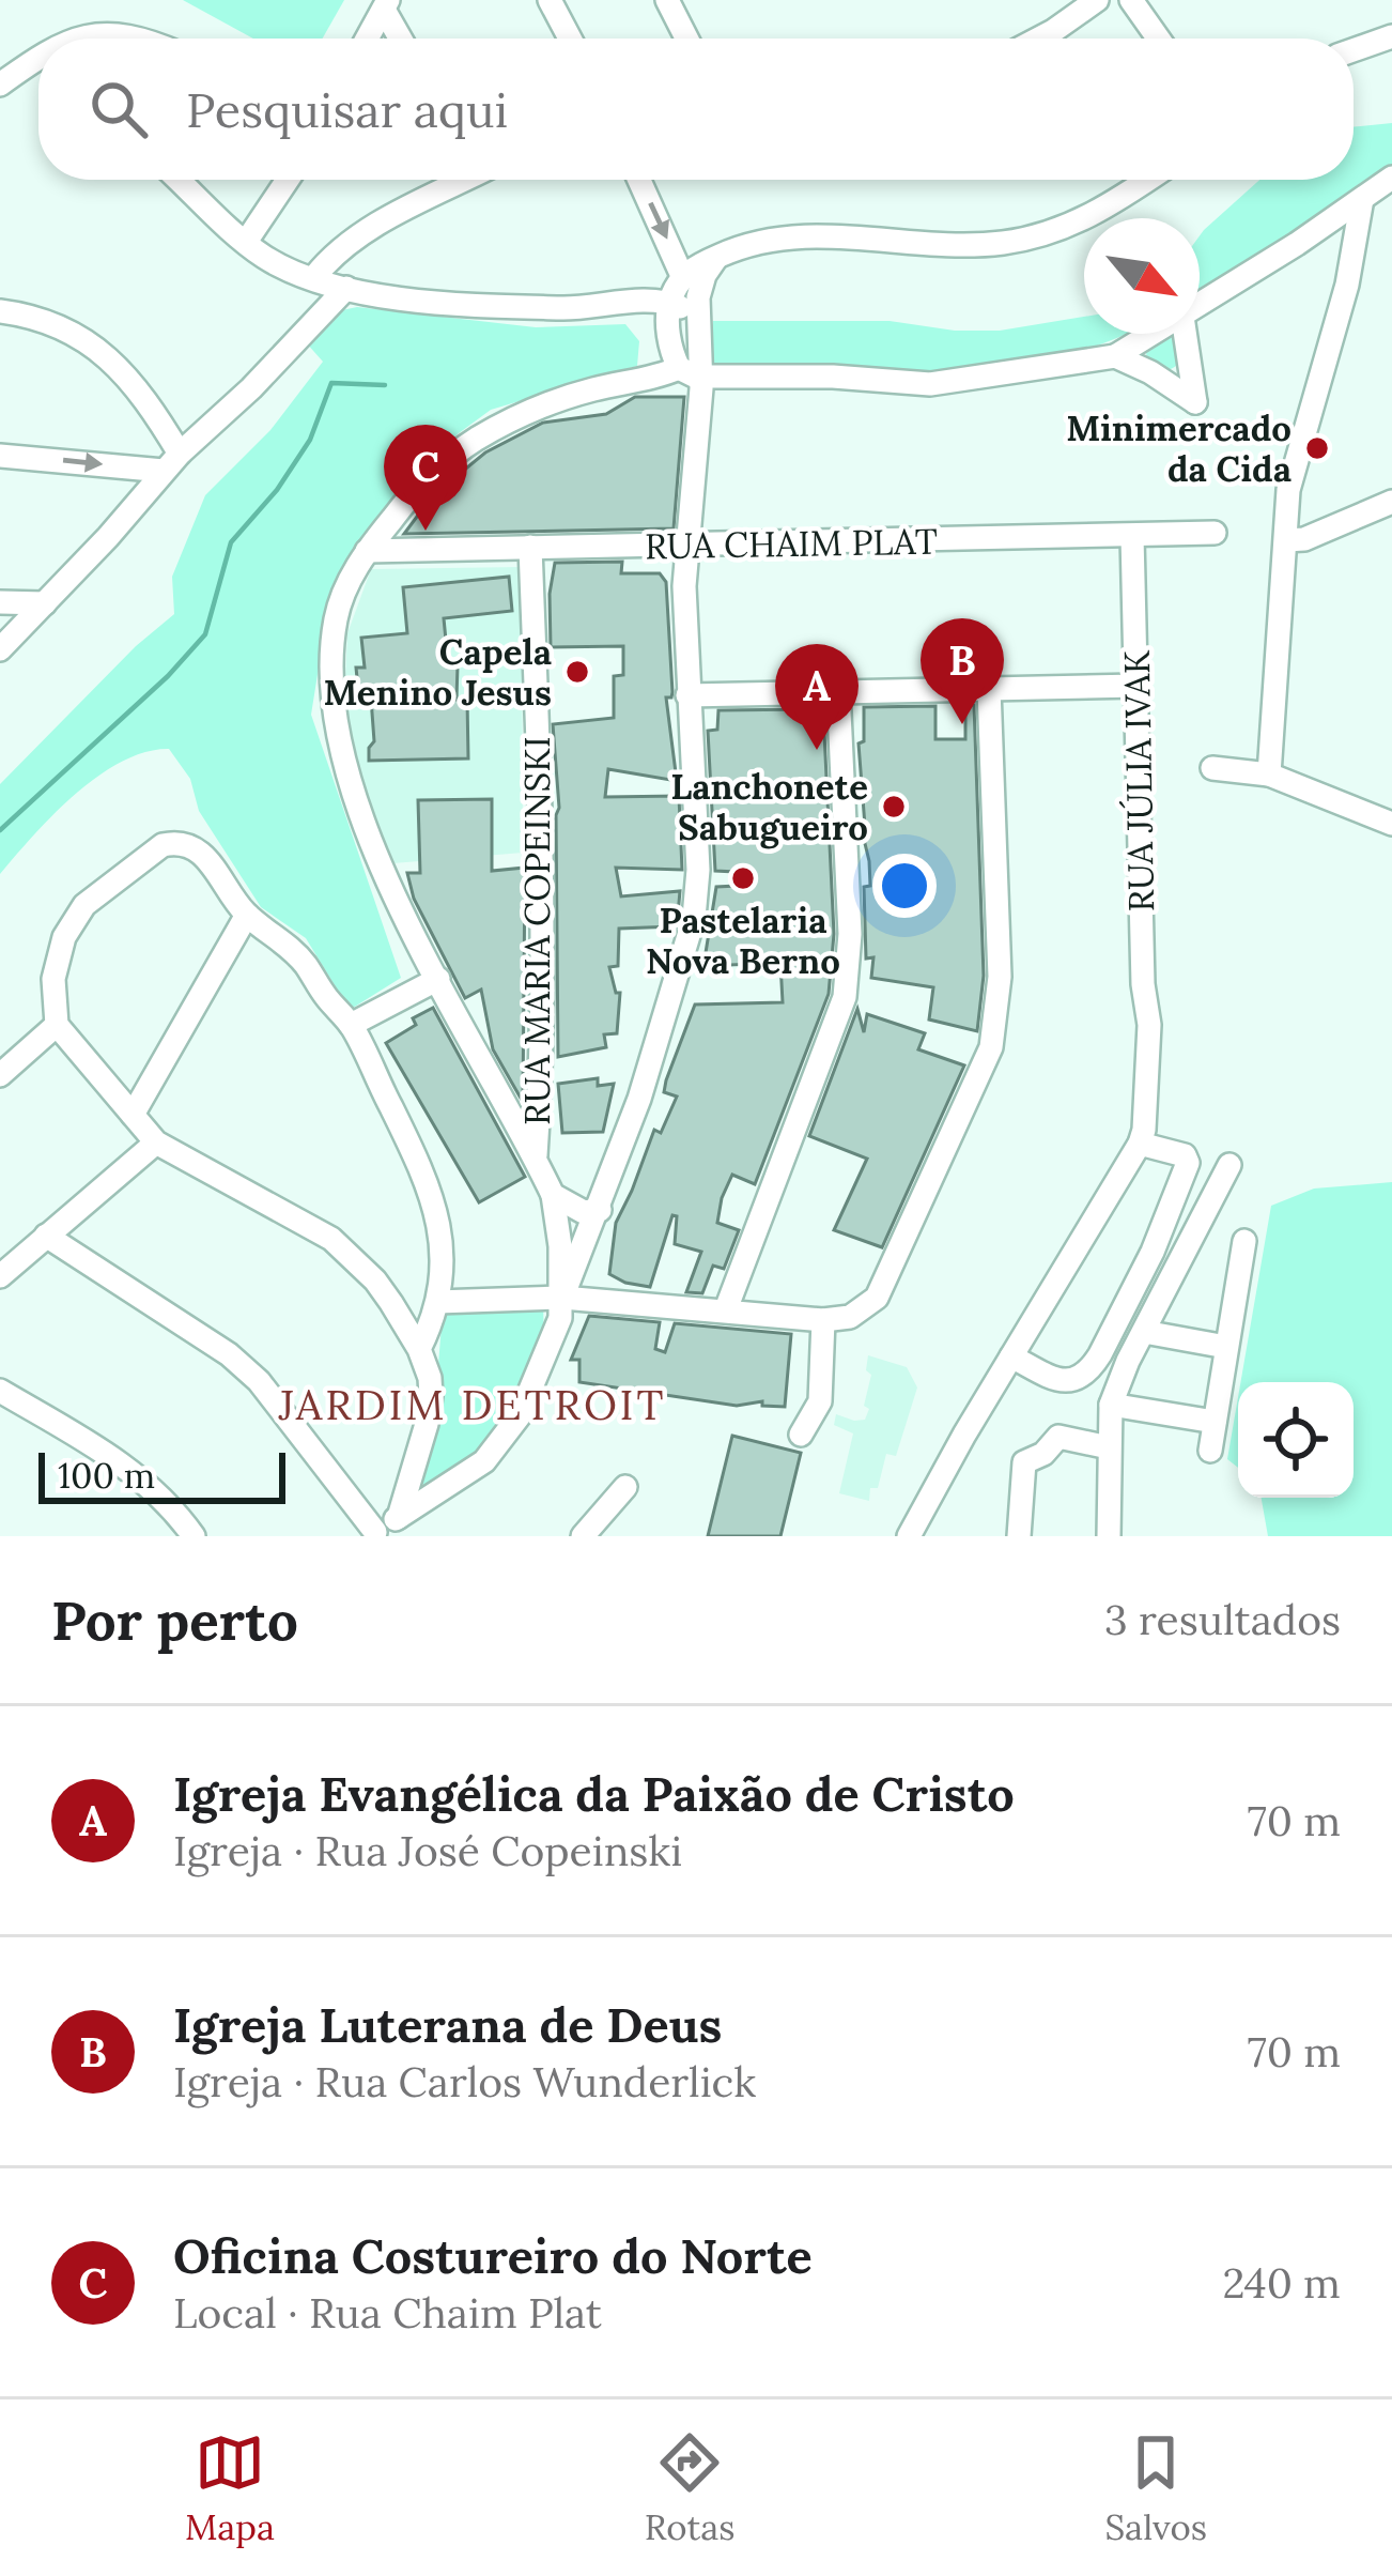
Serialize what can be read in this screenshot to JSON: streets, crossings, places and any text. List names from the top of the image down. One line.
{"streets":{"street":["RUA CHAIM PLAT","RUA JÚLIA IVAK","RUA MARIA COPEINSKI"]},"crossings":[["RUA CHAIM PLAT","RUA JÚLIA IVAK"],["RUA CHAIM PLAT","RUA MARIA COPEINSKI"]],"districts":["JARDIM DETROIT"],"places":["Minimercado da Cida","Capela Menino Jesus","Lanchonete Sabugueiro","Pastelaria Nova Berno"],"scale_bar":"100 m","north":"bottom right","page":{"search":"Pesquisar aqui","pins":["C","B","A"],"scale":"100 m","heading":["Por perto","3 resultados"],"list":[{"mark":"A","name":"Igreja Evangélica da Paixão de Cristo","note":"Igreja · Rua José Copeinski","value":"70 m"},{"mark":"B","name":"Igreja Luterana de Deus","note":"Igreja · Rua Carlos Wunderlick","value":"70 m"},{"mark":"C","name":"Oficina Costureiro do Norte","note":"Local · Rua Chaim Plat","value":"240 m"}],"nav":["Mapa","Rotas","Salvos"]}}
